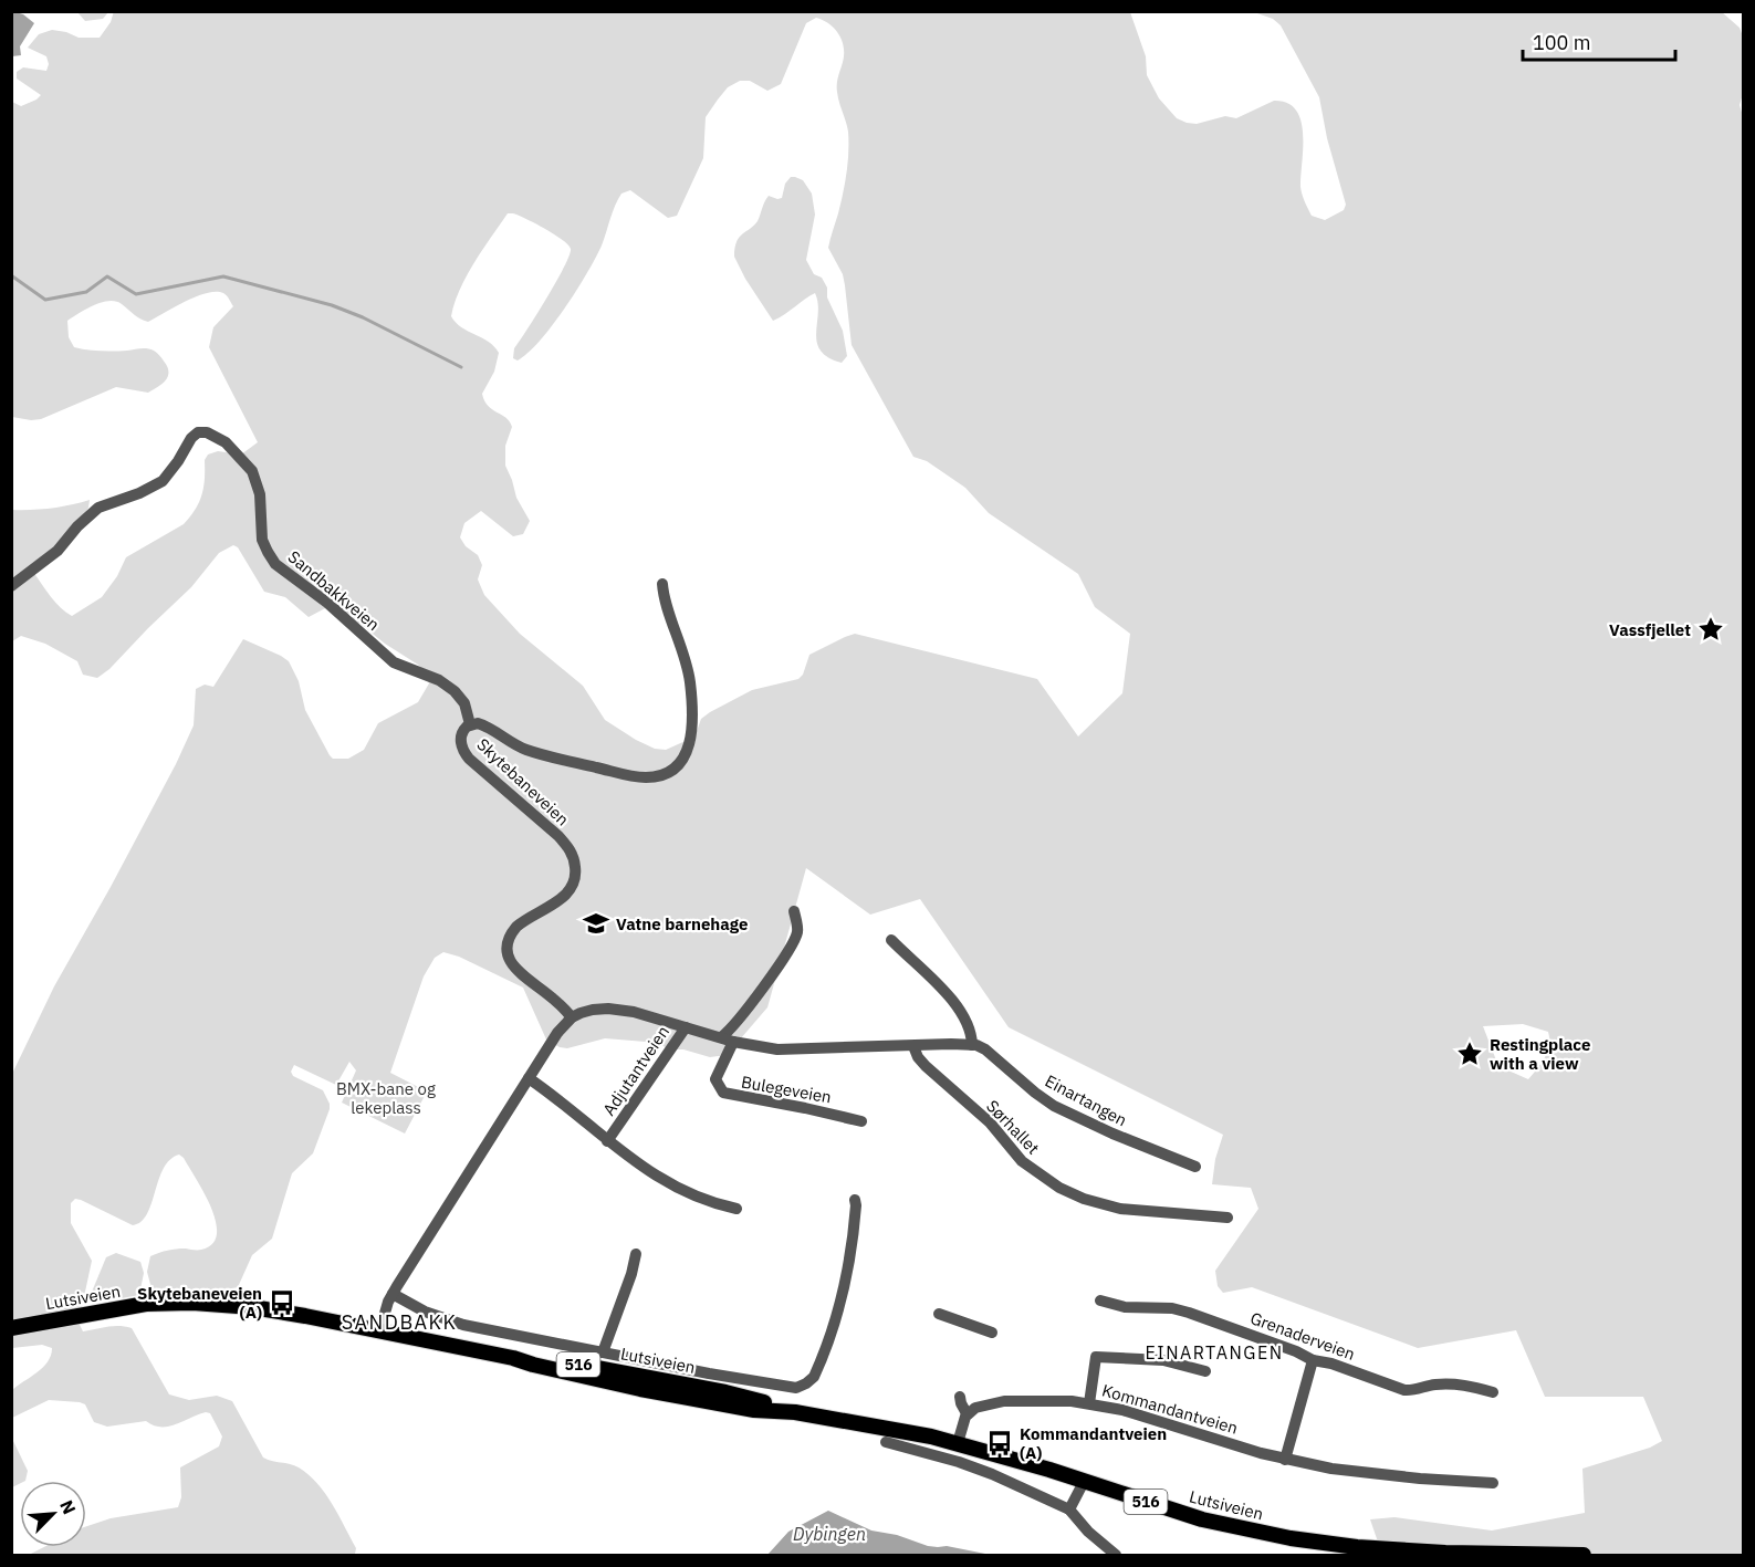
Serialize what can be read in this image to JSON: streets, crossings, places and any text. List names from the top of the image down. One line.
{"streets":{"main road":["Lutsiveien","516"],"street":["Sandbakkveien","Skytebaneveien","Adjutantveien","Bulegeveien","Einartangen","Sørhallet","Grenaderveien","Kommandantveien"]},"crossings":[["Sandbakkveien","Skytebaneveien"]],"districts":["SANDBAKK","EINARTANGEN"],"water":["Dybingen"],"parks":["BMX-bane og lekeplass"],"places":{"place":["Vassfjellet","Restingplace with a view"],"school or university":["Vatne barnehage"],"bus stop":["Skytebaneveien (A)","Kommandantveien (A)"]},"scale_bar":"100 m","north":"top right"}
